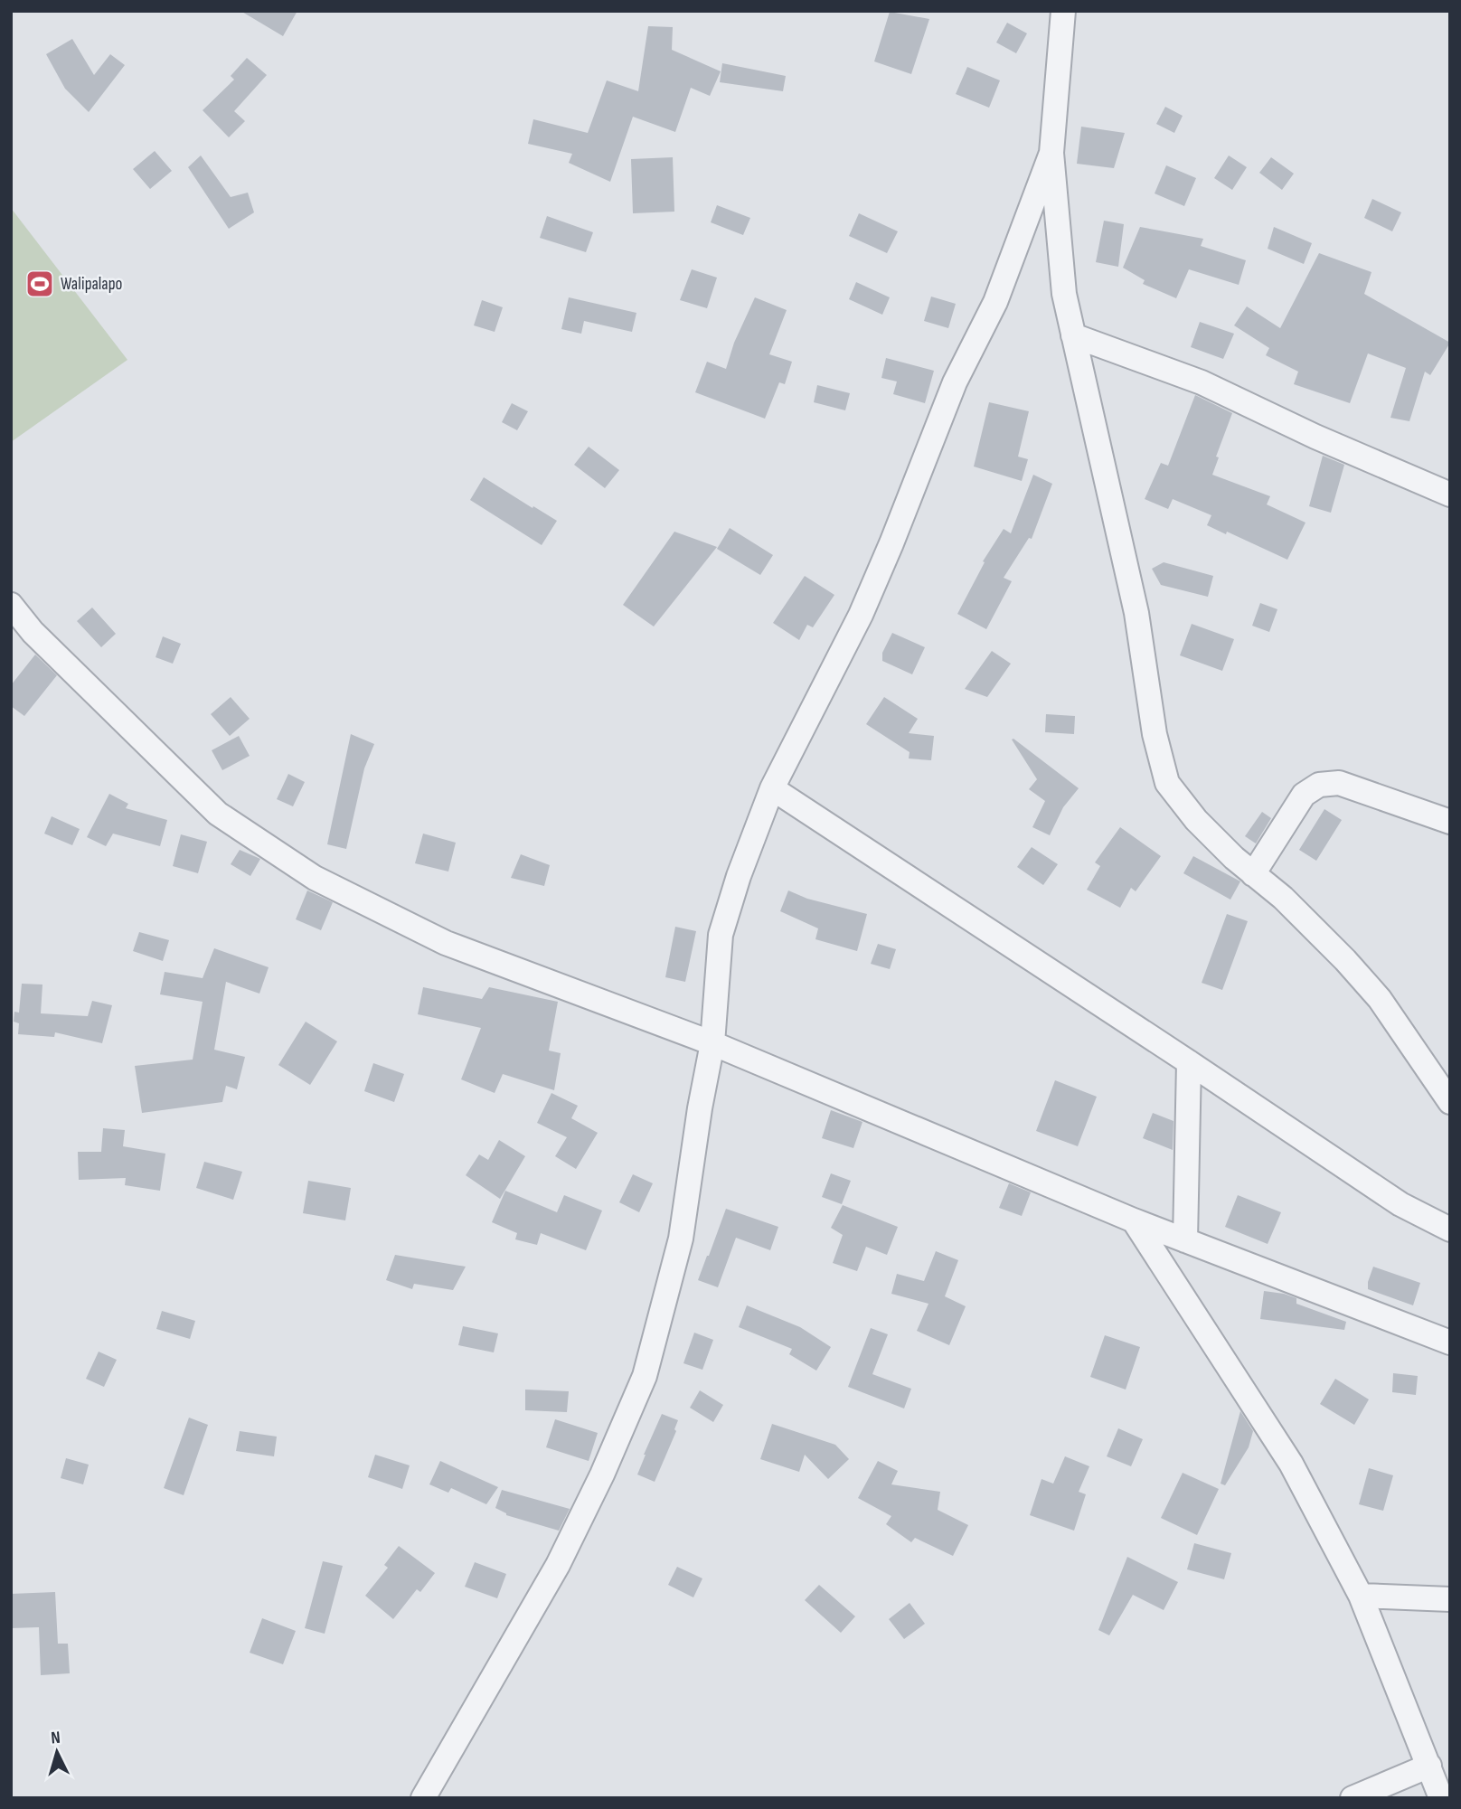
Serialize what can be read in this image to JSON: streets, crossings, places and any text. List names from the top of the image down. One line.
{"places":{"sports":["Walipalapo"]},"north":"top"}
